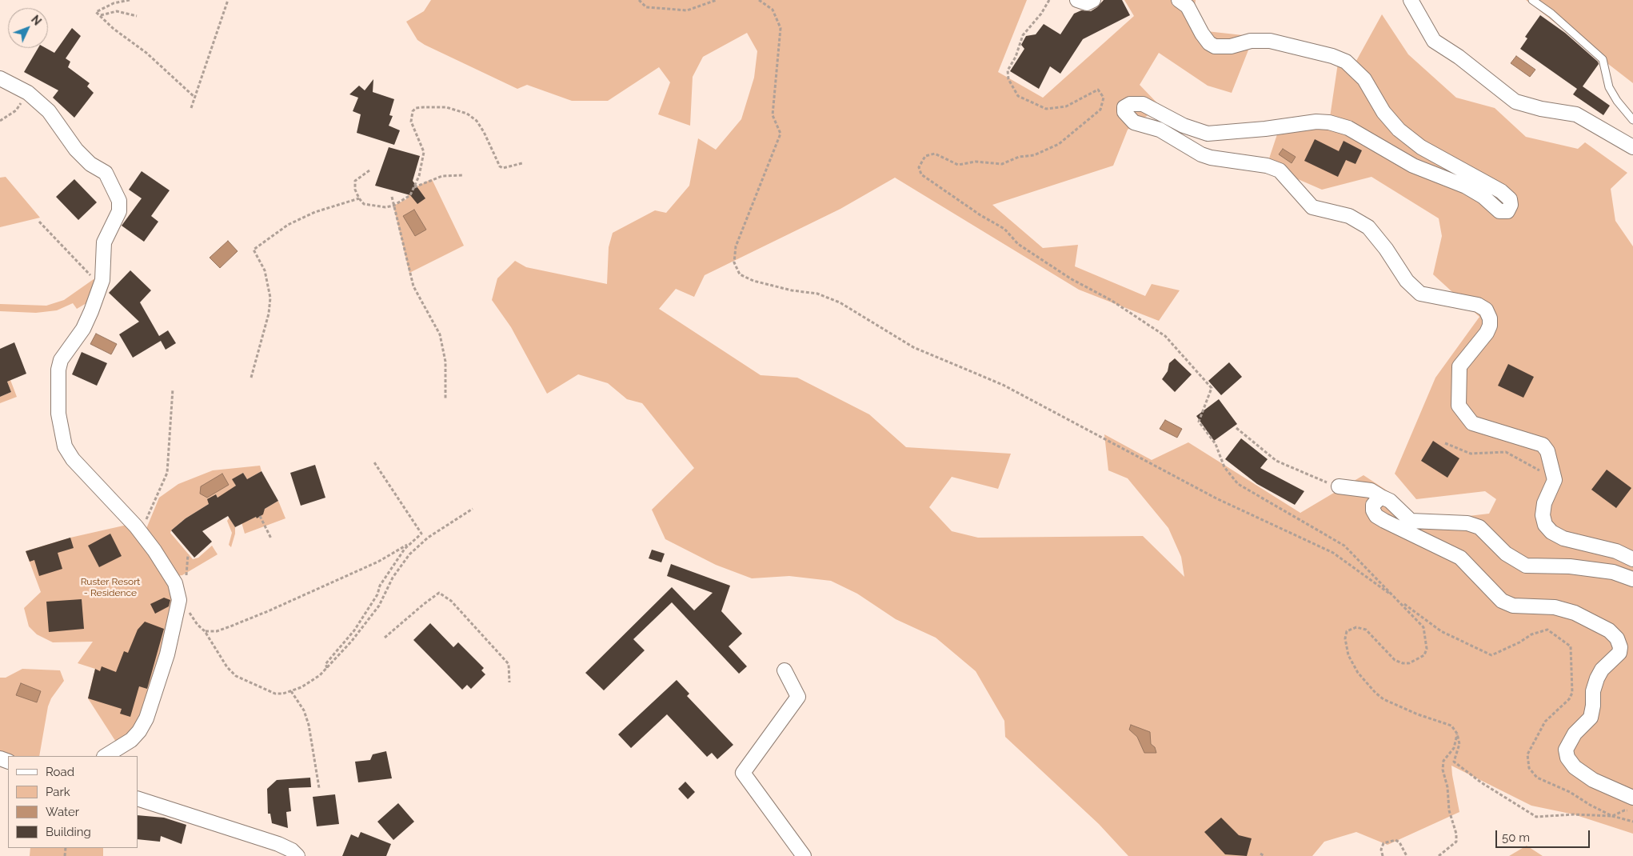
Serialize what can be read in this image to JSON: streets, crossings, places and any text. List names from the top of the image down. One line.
{"parks":["Ruster Resort - Residence"],"legend":["Road","Park","Water","Building"],"scale_bar":"50 m","north":"top right"}
